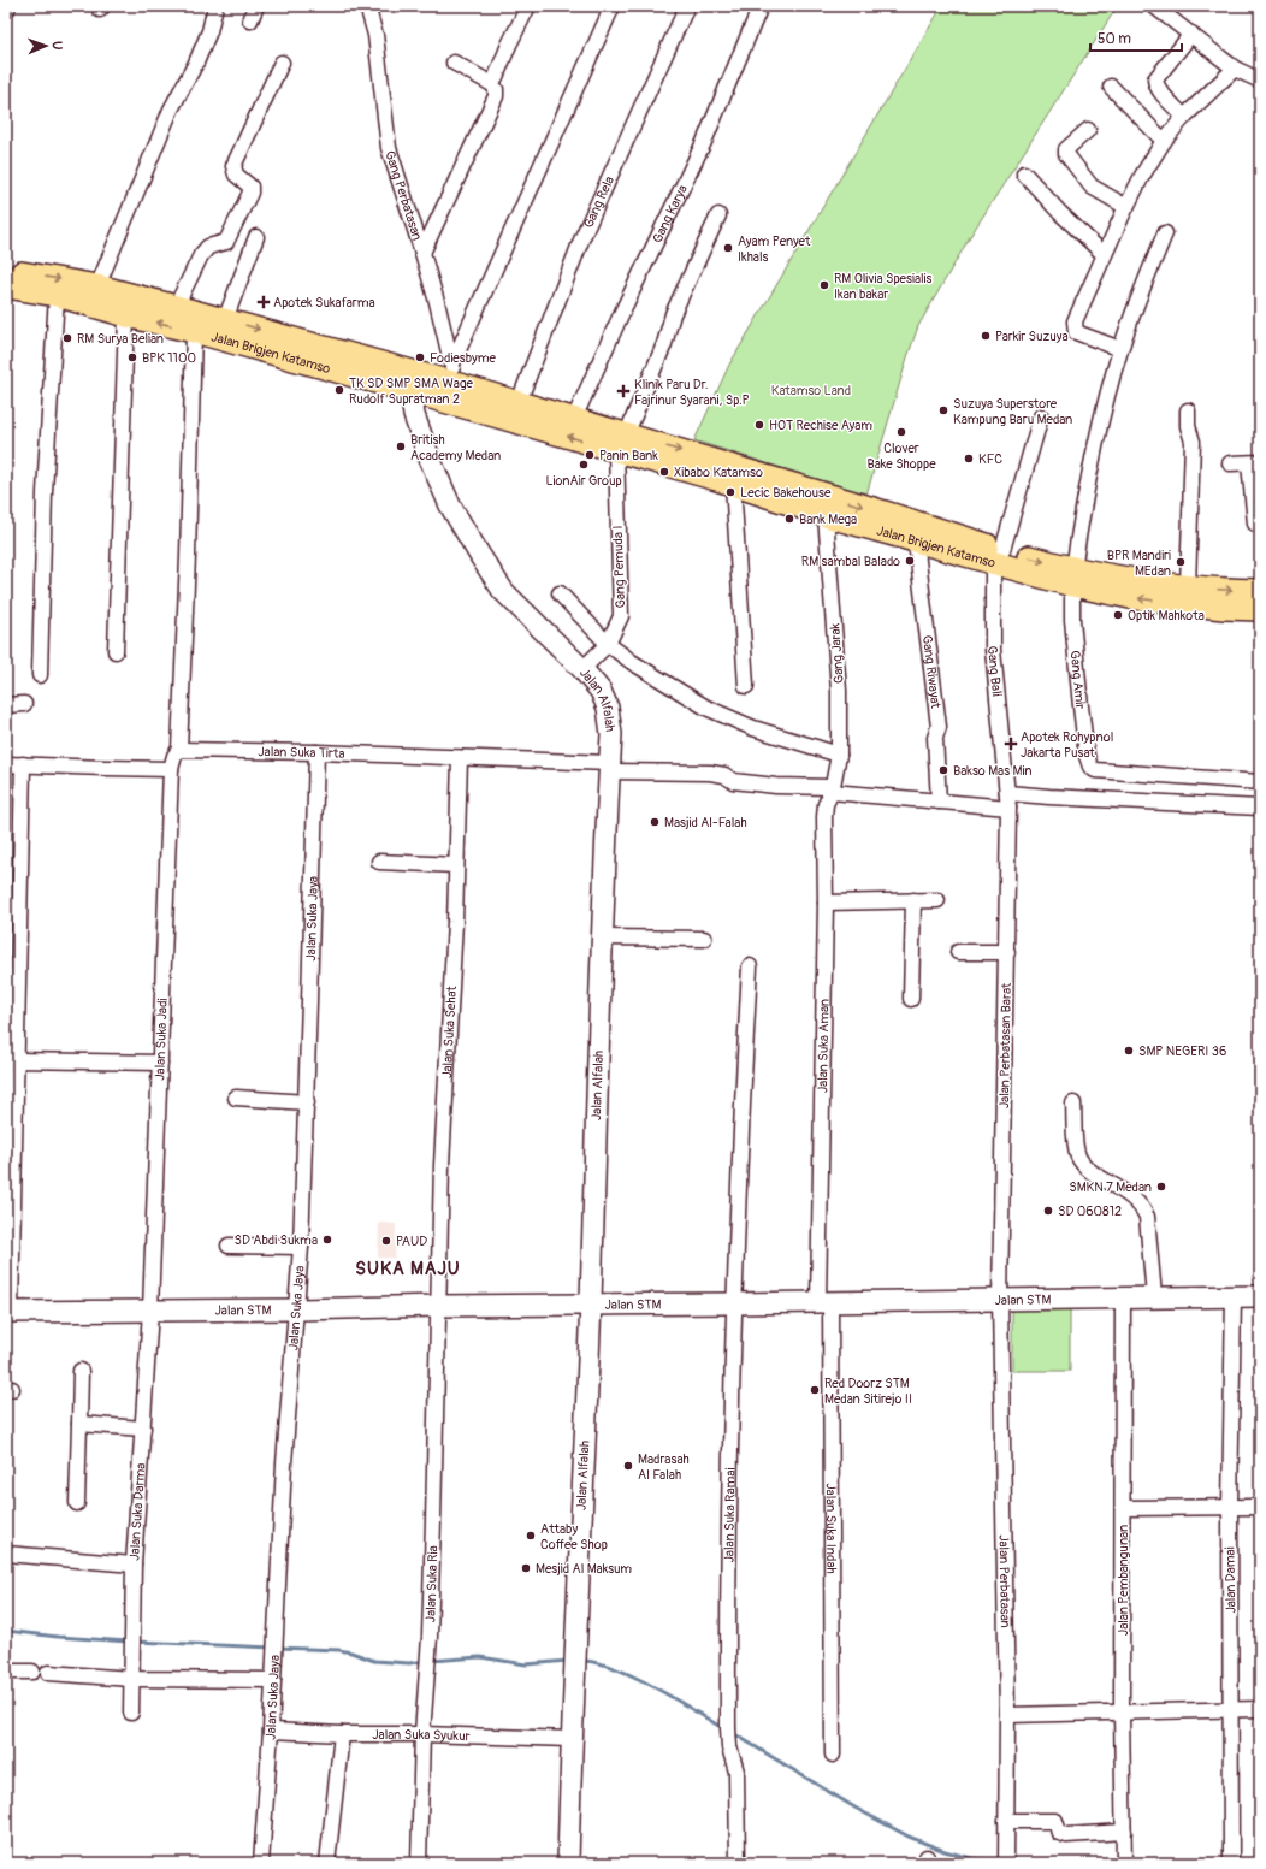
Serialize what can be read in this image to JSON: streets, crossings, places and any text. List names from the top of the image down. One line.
{"streets":{"main road":["Jalan Brigjen Katamso"],"street":["Gang Perbatasan","Gang Rela","Gang Karya","Gang Pemuda I","Gang Jarak","Gang Bali","Gang Riwayat","Gang Amir","Jalan Alfalah","Jalan Suka Tirta","Jalan Suka Jaya","Jalan Suka Sehat","Jalan Suka Jadi","Jalan Suka Aman","Jalan Perbatasan Barat","Jalan STM","Jalan Suka Darma","Jalan Suka Ramai","Jalan Suka Indah","Jalan Pembangunan","Jalan Damai","Jalan Perbatasan","Jalan Suka Ria","Jalan Suka Syukur"]},"crossings":[["Gang Perbatasan","Jalan Brigjen Katamso"],["Gang Rela","Jalan Brigjen Katamso"],["Gang Karya","Jalan Brigjen Katamso"],["Jalan Brigjen Katamso","Gang Pemuda I"],["Jalan Brigjen Katamso","Gang Jarak"],["Jalan Brigjen Katamso","Gang Bali"],["Jalan Brigjen Katamso","Gang Riwayat"],["Jalan Brigjen Katamso","Gang Amir"],["Jalan Brigjen Katamso","Jalan Alfalah"],["Gang Pemuda I","Jalan Alfalah"],["Gang Jarak","Jalan Suka Tirta"],["Gang Jarak","Jalan Suka Aman"],["Gang Bali","Jalan Suka Tirta"],["Gang Bali","Jalan Perbatasan Barat"],["Gang Riwayat","Jalan Suka Tirta"],["Jalan Alfalah","Jalan Suka Tirta"],["Jalan Alfalah","Jalan STM"],["Jalan Alfalah","Jalan Suka Syukur"],["Jalan Suka Tirta","Jalan Suka Jaya"],["Jalan Suka Tirta","Jalan Suka Sehat"],["Jalan Suka Tirta","Jalan Suka Aman"],["Jalan Suka Tirta","Jalan Perbatasan Barat"],["Jalan Suka Jaya","Jalan STM"],["Jalan Suka Jaya","Jalan Suka Syukur"],["Jalan Suka Sehat","Jalan STM"],["Jalan Suka Sehat","Jalan Suka Ria"],["Jalan Suka Jadi","Jalan STM"],["Jalan Suka Jadi","Jalan Suka Darma"],["Jalan Suka Aman","Jalan STM"],["Jalan Suka Aman","Jalan Suka Indah"],["Jalan Perbatasan Barat","Jalan STM"],["Jalan Perbatasan Barat","Jalan Perbatasan"],["Jalan STM","Jalan Suka Darma"],["Jalan STM","Jalan Suka Ramai"],["Jalan STM","Jalan Suka Indah"],["Jalan STM","Jalan Pembangunan"],["Jalan STM","Jalan Damai"],["Jalan STM","Jalan Perbatasan"],["Jalan STM","Jalan Suka Ria"],["Jalan Suka Ria","Jalan Suka Syukur"]],"districts":["SUKA MAJU"],"parks":["Katamso Land"],"places":{"other":["Ayam Penyet Ikhals","RM Olivia Spesialis Ikan bakar","Parkir Suzuya","RM Surya Belian","BPK 1100","Fodiesbyme","TK SD SMP SMA Wage Rudolf Supratman 2","Suzuya Superstore Kampung Baru Medan","HOT Rechise Ayam","Clover Bake Shoppe","British Academy Medan","Panin Bank","KFC","LionAir Group","Xibabo Katamso","Lecic Bakehouse","Bank Mega","RM sambal Balado","BPR Mandiri MEdan","Optik Mahkota","Bakso Mas Min","Masjid Al-Falah","SMP NEGERI 36","SMKN 7 Medan","SD 060812","SD Abdi Sukma","PAUD","Red Doorz STM Medan Sitirejo II","Madrasah Al Falah","Attaby Coffee Shop","Mesjid Al Maksum"],"health":["Apotek Sukafarma","Klinik Paru Dr. Fajrinur Syarani, Sp.P","Apotek Rohypnol Jakarta Pusat"]},"scale_bar":"50 m","north":"right"}
